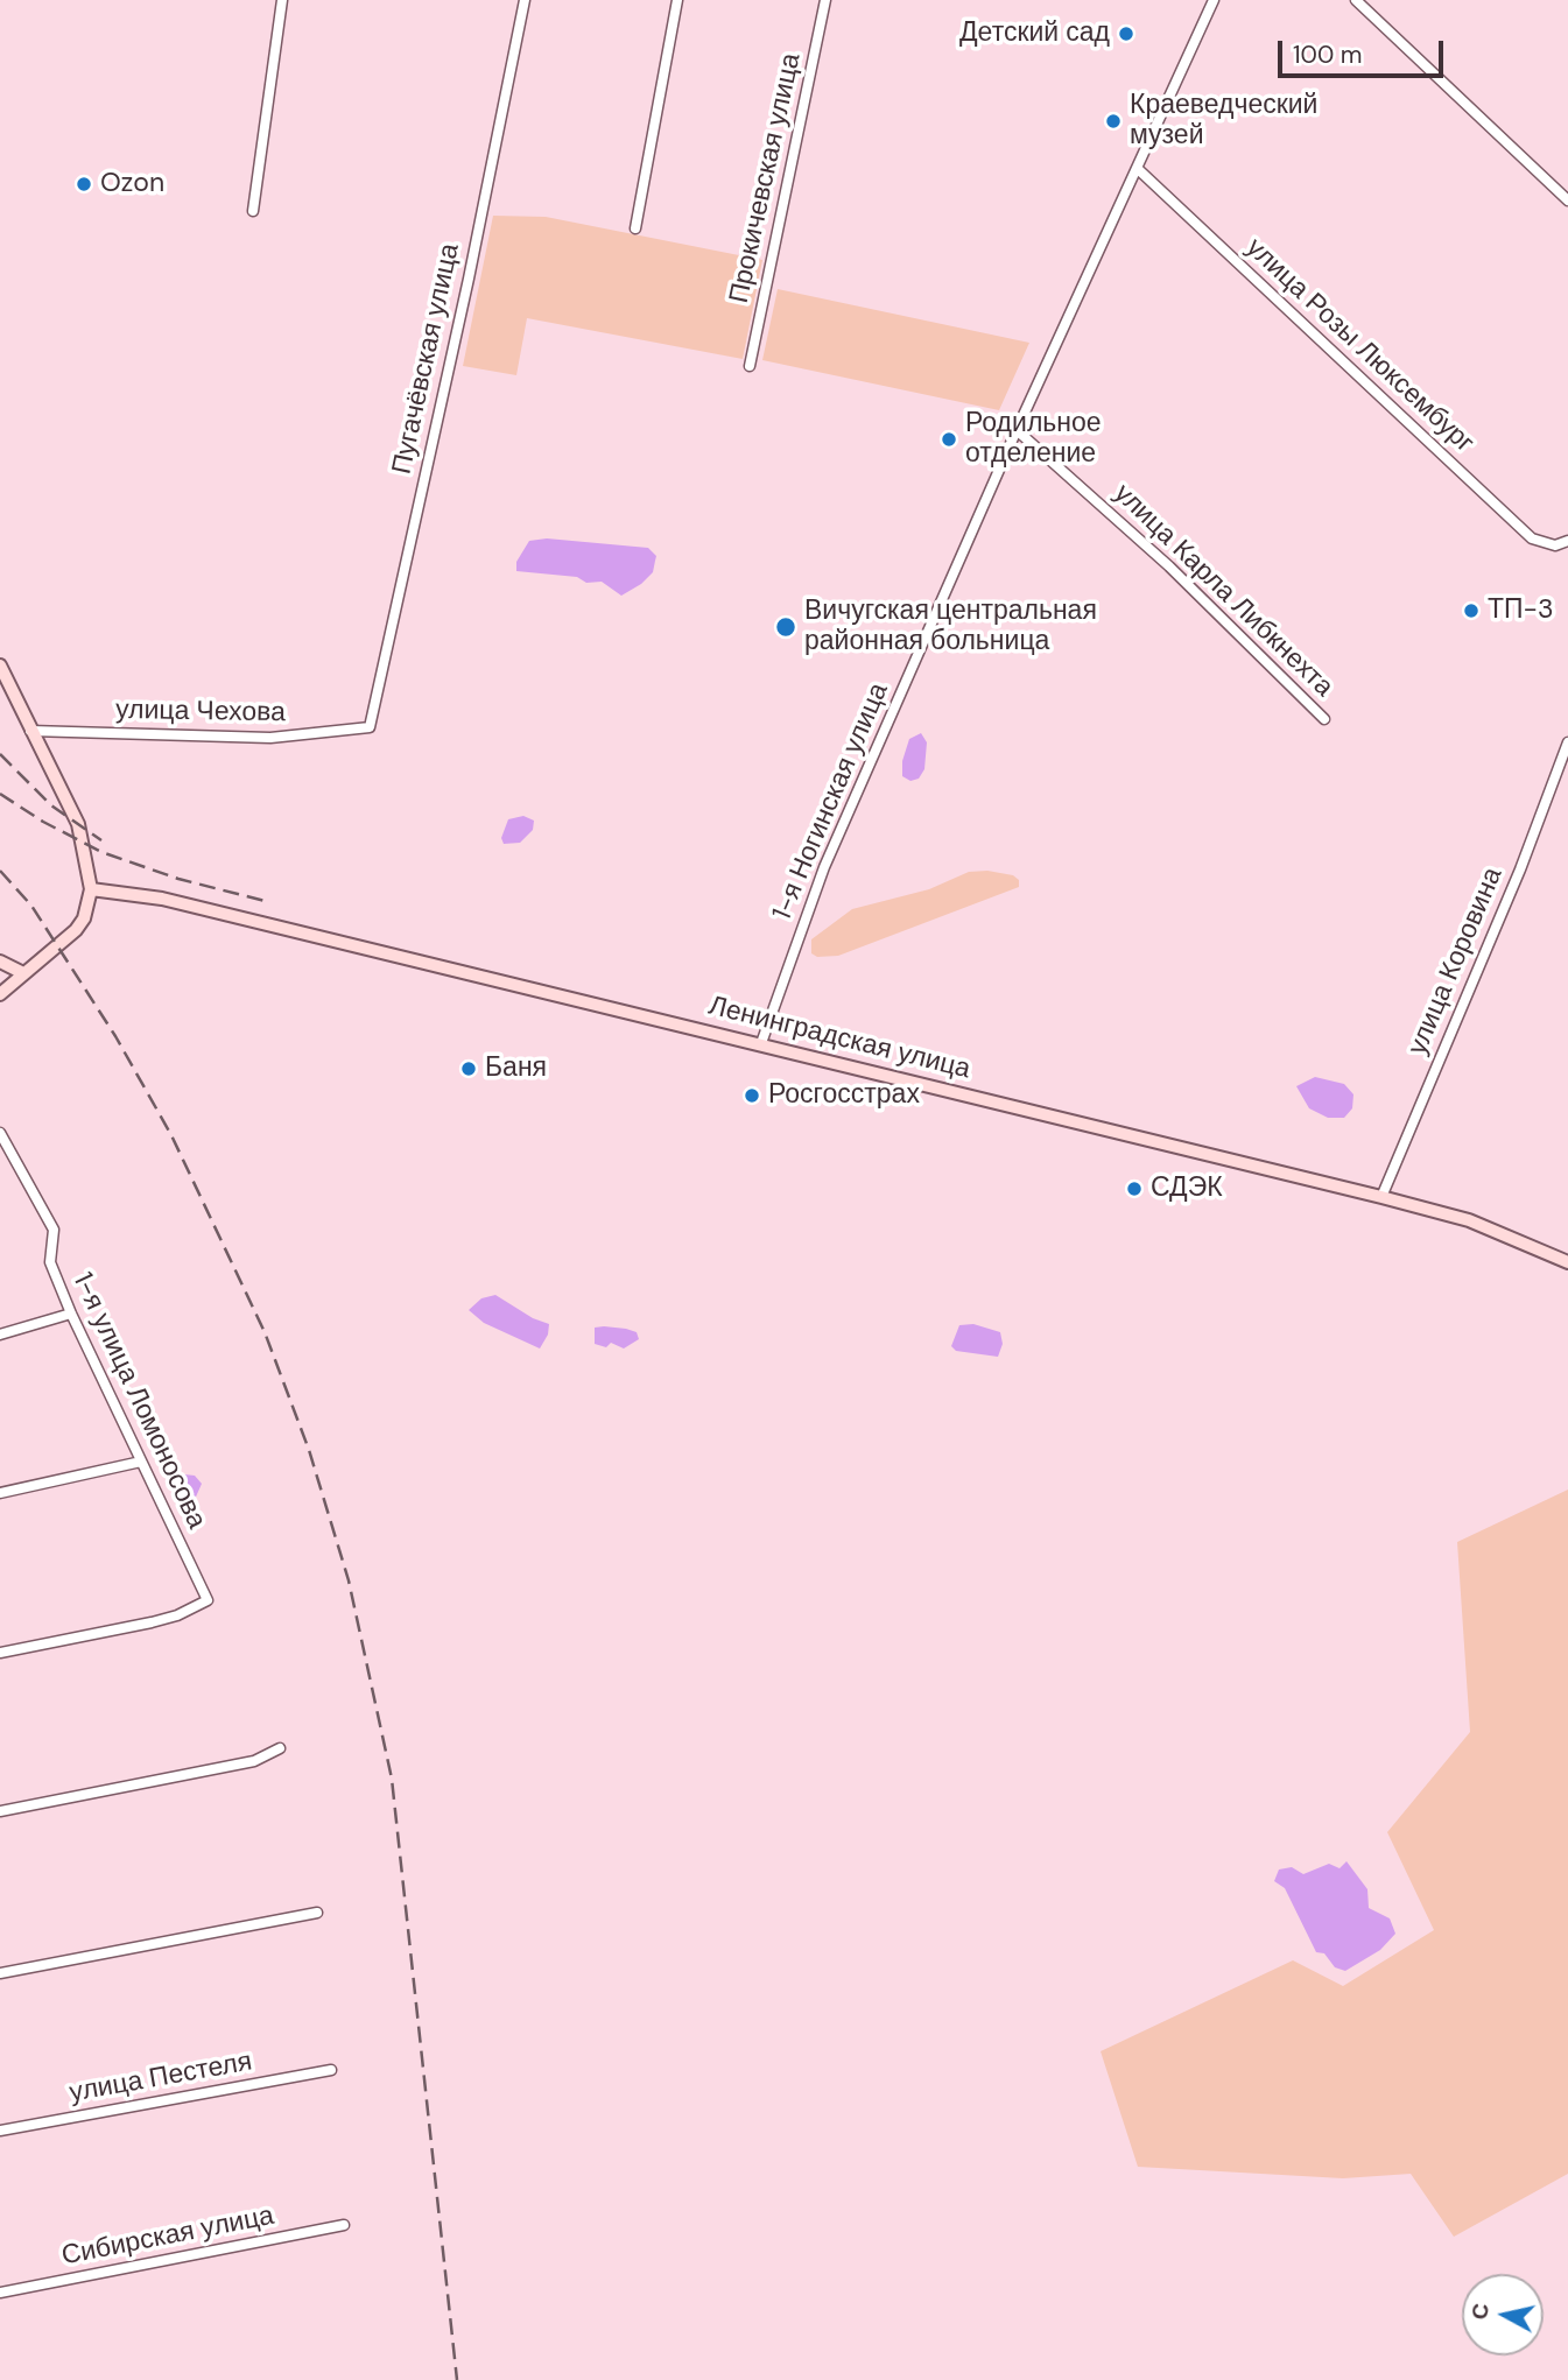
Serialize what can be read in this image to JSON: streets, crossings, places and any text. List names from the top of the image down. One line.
{"streets":{"main road":["Ленинградская улица"],"street":["Прокичевская улица","улица Розы Люксембург","Пугачёвская улица","улица Карла Либкнехта","улица Чехова","1-я Ногинская улица","улица Коровина","1-я улица Ломоносова","улица Пестеля","Сибирская улица"]},"crossings":[["улица Розы Люксембург","1-я Ногинская улица"],["Пугачёвская улица","улица Чехова"],["улица Карла Либкнехта","1-я Ногинская улица"],["1-я Ногинская улица","Ленинградская улица"],["улица Коровина","Ленинградская улица"]],"places":["Детский сад","Краеведческий музей","Ozon","Родильное отделение","ТП-3","Вичугская центральная районная больница","Баня","Росгосстрах","СДЭК"],"scale_bar":"100 m","north":"left"}
